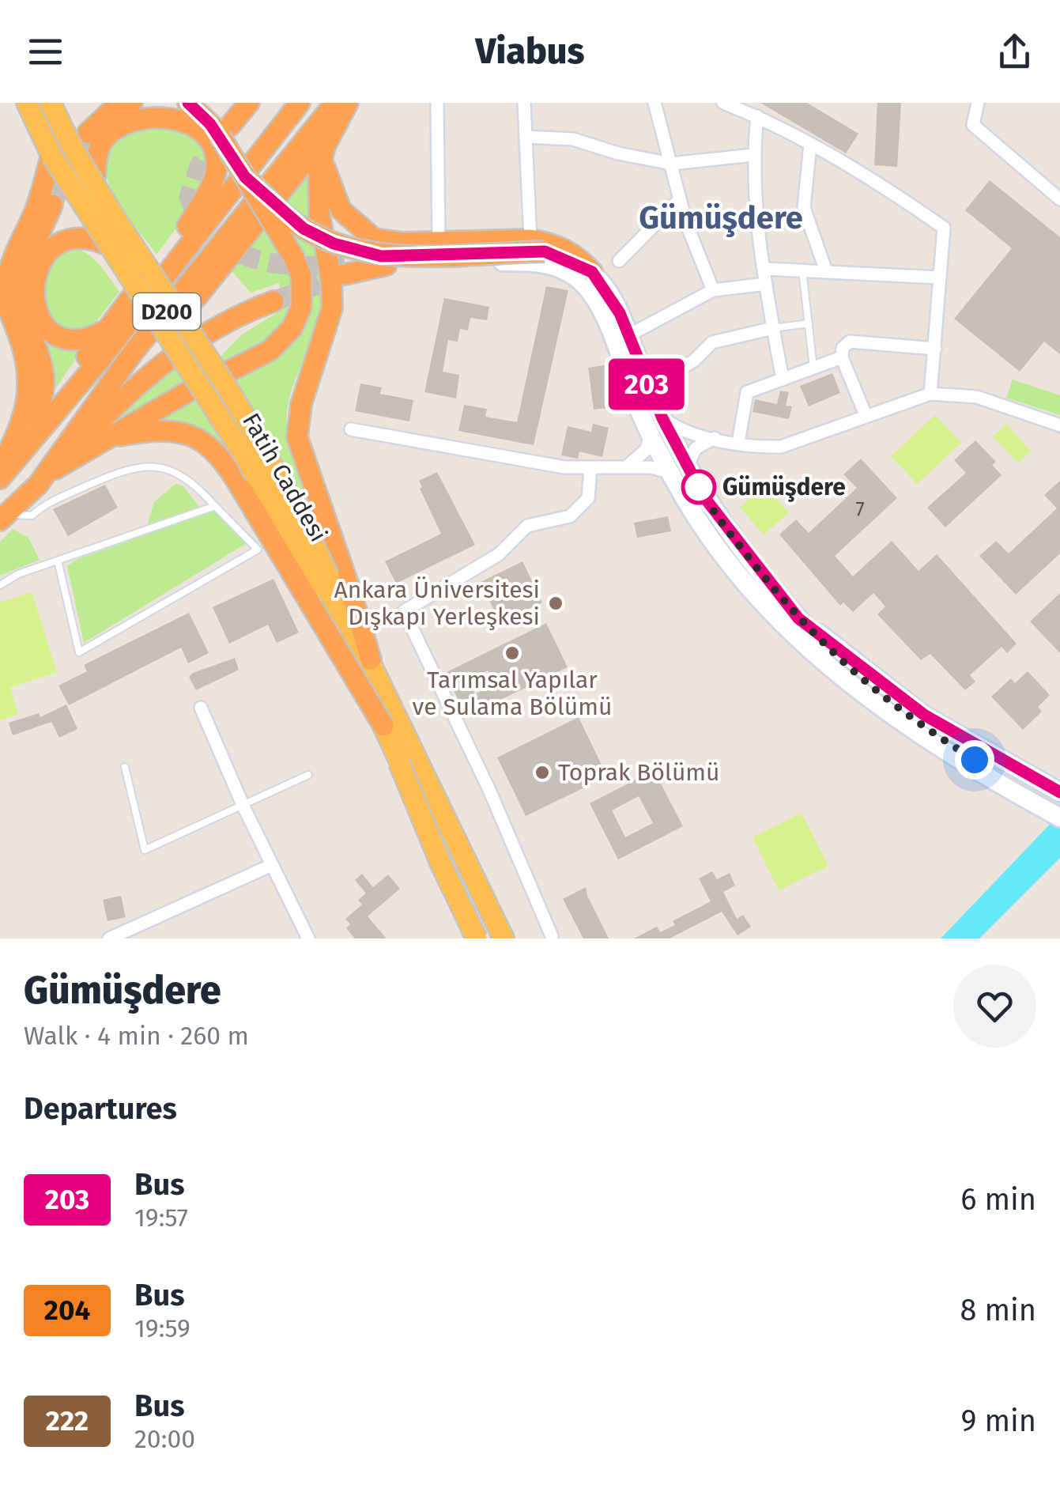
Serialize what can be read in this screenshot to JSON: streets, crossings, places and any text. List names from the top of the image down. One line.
{"streets":{"highway":["D200"],"main road":["Fatih Caddesi"]},"districts":["Gümüşdere"],"places":["Gümüşdere","Ankara Üniversitesi Dışkapı Yerleşkesi","Tarımsal Yapılar ve Sulama Bölümü","Toprak Bölümü"],"lines":["bus line 203"],"house_numbers":["7"],"page":{"header":"Viabus","on_map":"203","heading":[["Gümüşdere","Walk · 4 min · 260 m"],"Departures"],"list":[{"mark":"203","name":"Bus","note":"19:57","value":"6 min"},{"mark":"204","name":"Bus","note":"19:59","value":"8 min"},{"mark":"222","name":"Bus","note":"20:00","value":"9 min"}]}}
